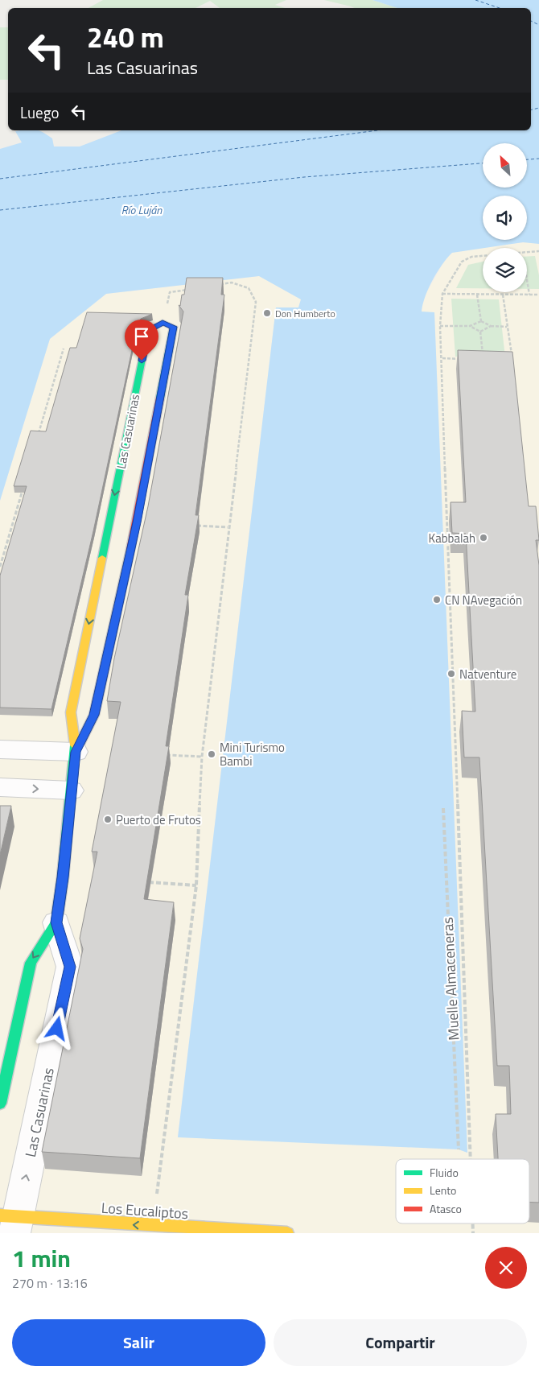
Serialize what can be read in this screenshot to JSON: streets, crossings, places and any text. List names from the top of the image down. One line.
{"streets":{"street":["Las Casuarinas","Los Eucaliptos"],"path":["Muelle Almaceneras"]},"crossings":[["Las Casuarinas","Los Eucaliptos"]],"one_way":["Los Eucaliptos"],"water":["Río Luján"],"places":["Don Humberto","Kabbalah","CN NAvegación","Natventure","Mini Turismo Bambi","Puerto de Frutos"],"legend":["Fluido","Lento","Atasco"],"north":"top left","page":{"turn":["240 m","Las Casuarinas"],"then":"Luego","heading":["1 min","270 m · 13:16"],"buttons":["Salir","Compartir"]}}
